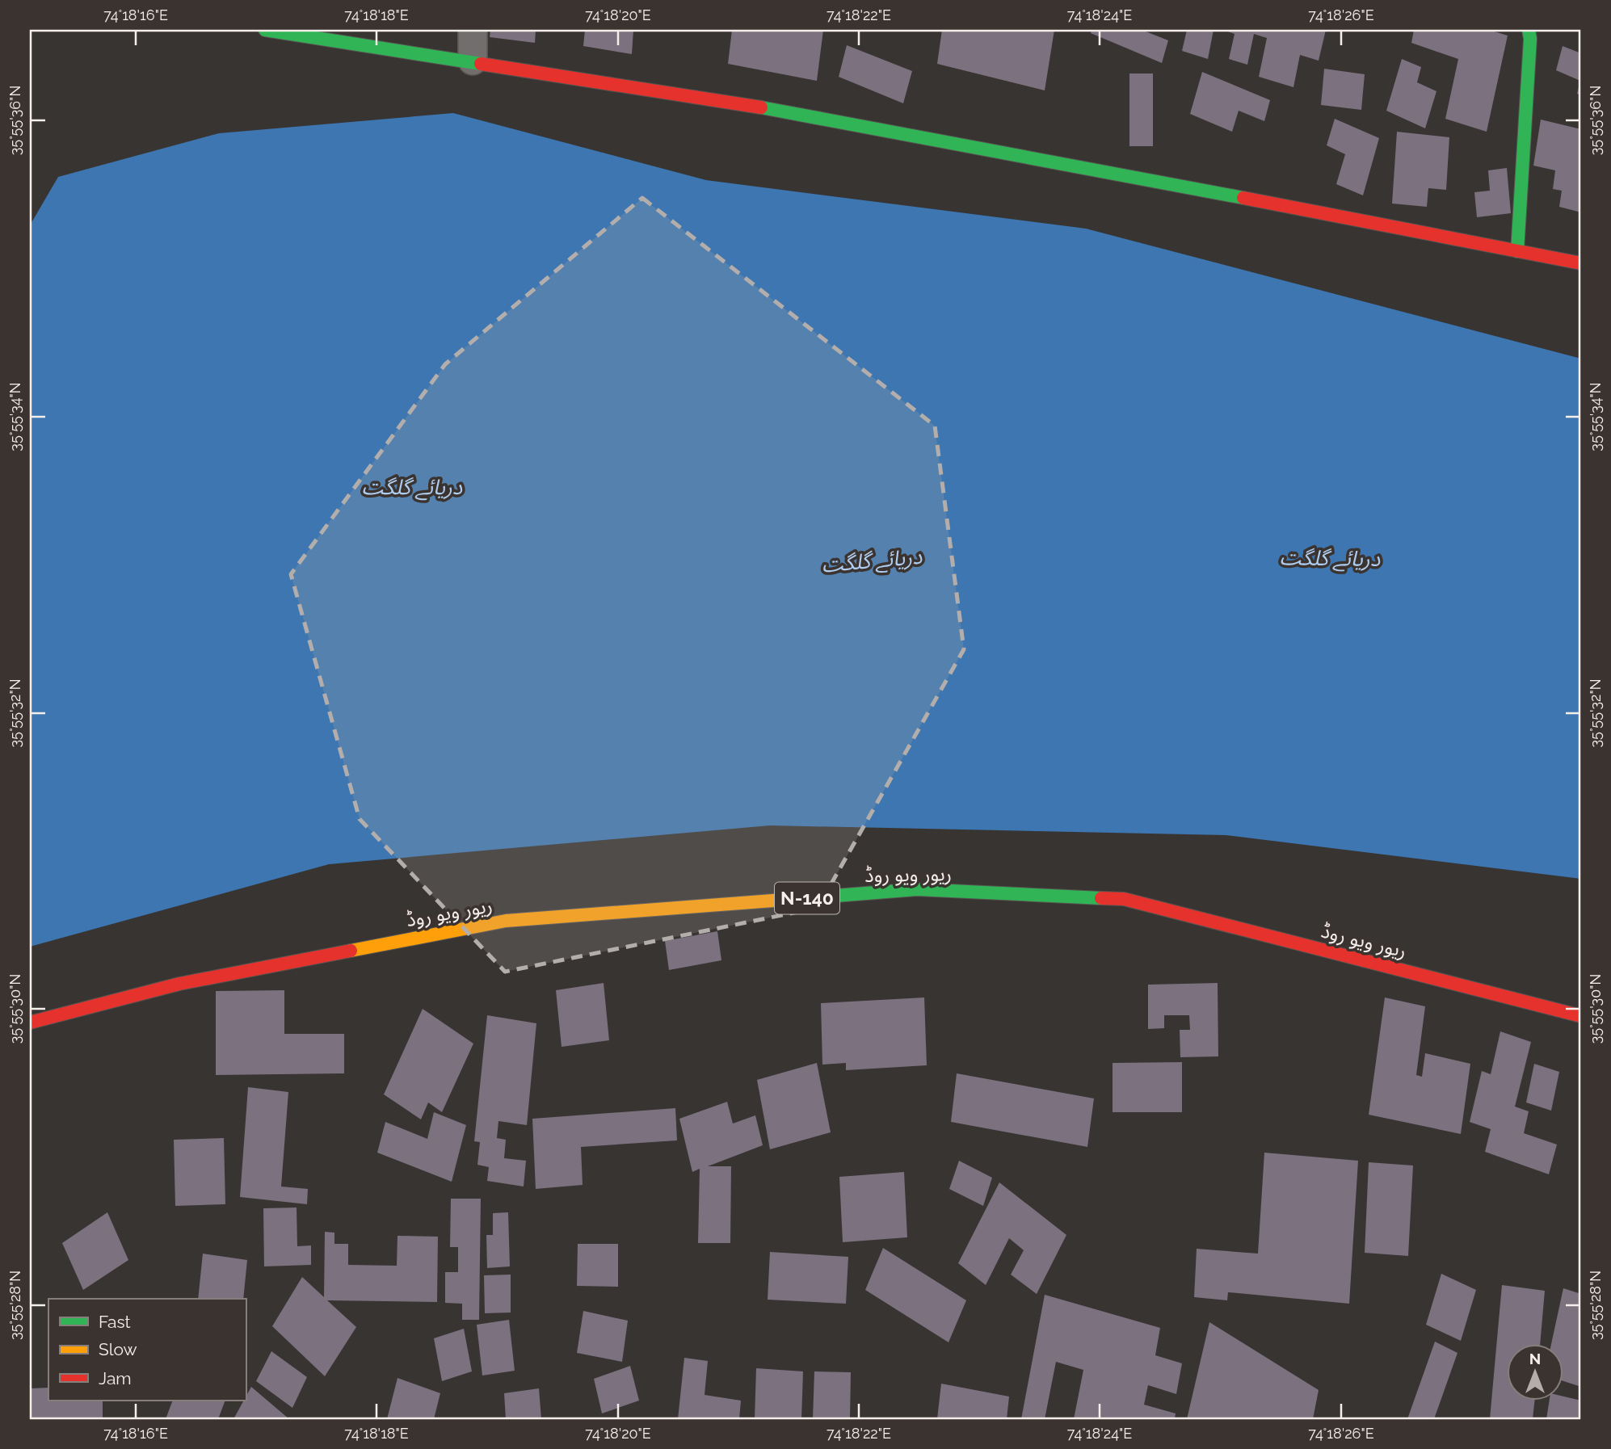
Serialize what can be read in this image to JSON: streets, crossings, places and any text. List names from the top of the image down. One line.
{"streets":{"main road":["ریور ویو روڈ","N-140"]},"water":["دریائے گلگت"],"legend":["Fast","Slow","Jam"],"north":"top","coordinates":["74°18'16\"E","74°18'18\"E","74°18'20\"E","74°18'22\"E","74°18'24\"E","74°18'26\"E","35°55'36\"N","35°55'34\"N","35°55'32\"N","35°55'30\"N","35°55'28\"N"]}
